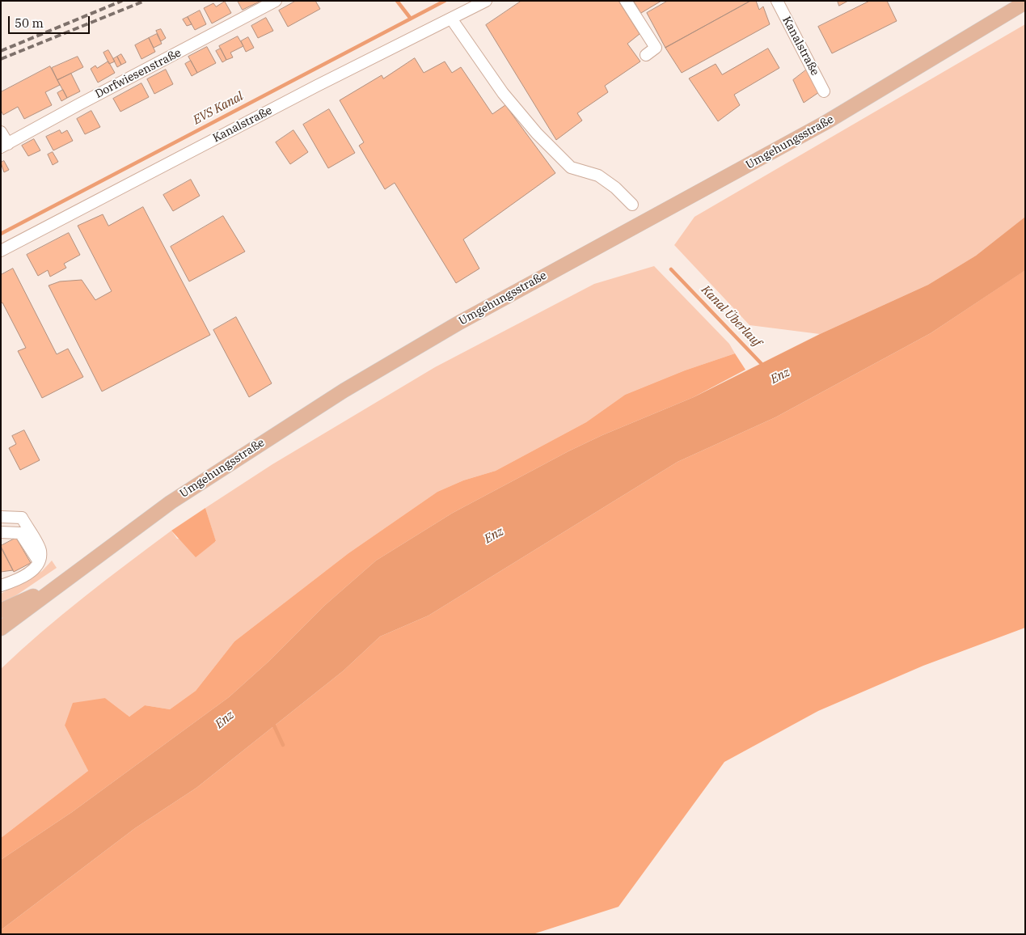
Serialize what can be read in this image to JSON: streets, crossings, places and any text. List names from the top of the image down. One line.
{"streets":{"main road":["Umgehungsstraße"],"street":["Kanalstraße","Dorfwiesenstraße"]},"water":["EVS Kanal","Kanal Überlauf","Enz"],"scale_bar":"50 m"}
